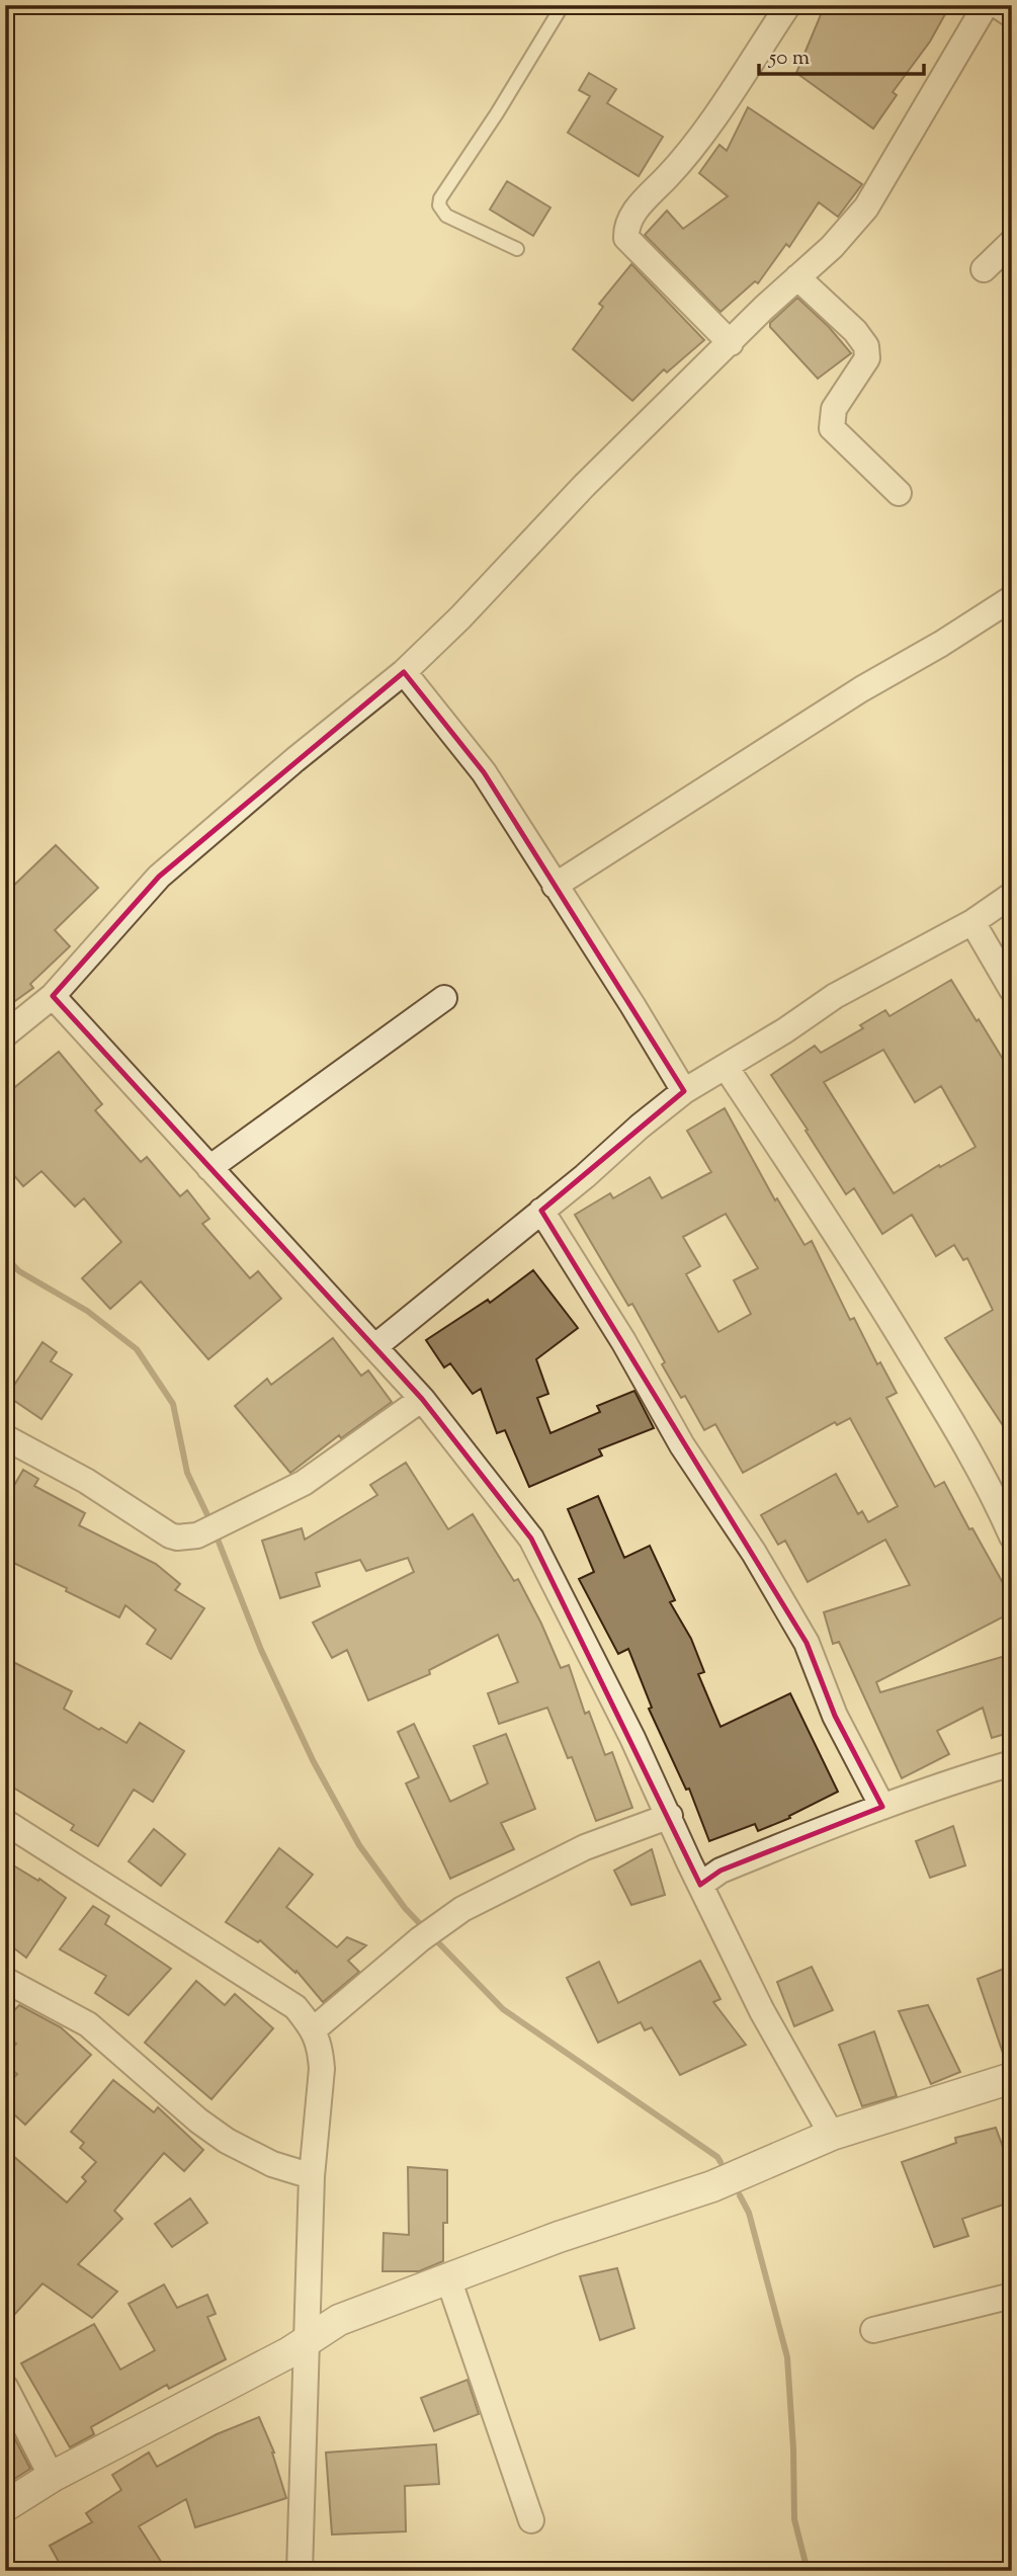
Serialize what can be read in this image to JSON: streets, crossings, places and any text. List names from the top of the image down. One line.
{"scale_bar":"50 m"}
